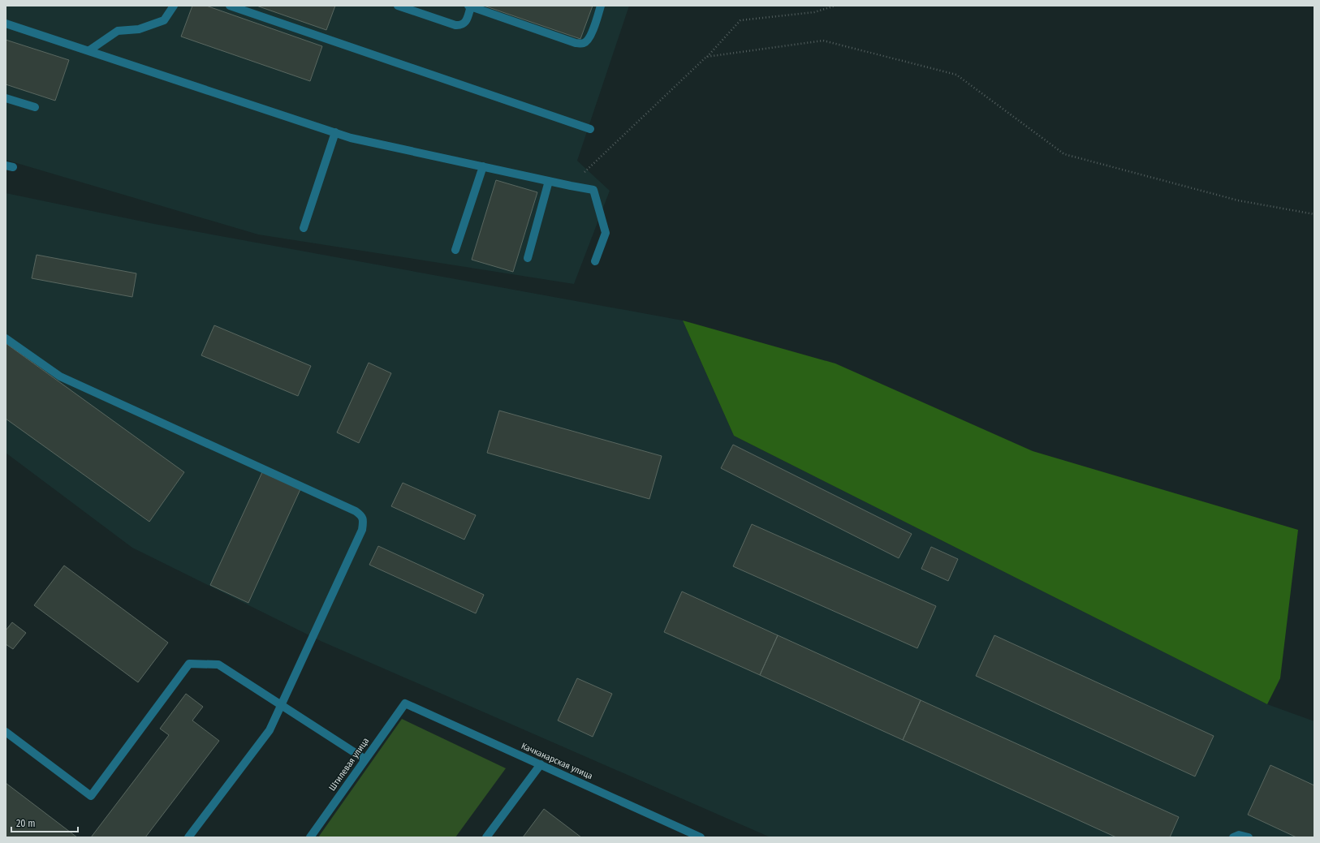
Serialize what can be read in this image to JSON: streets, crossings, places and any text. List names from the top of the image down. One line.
{"streets":{"street":["Качканарская улица","Штилевая улица"]},"crossings":[["Качканарская улица","Штилевая улица"]],"scale_bar":"20 m"}
